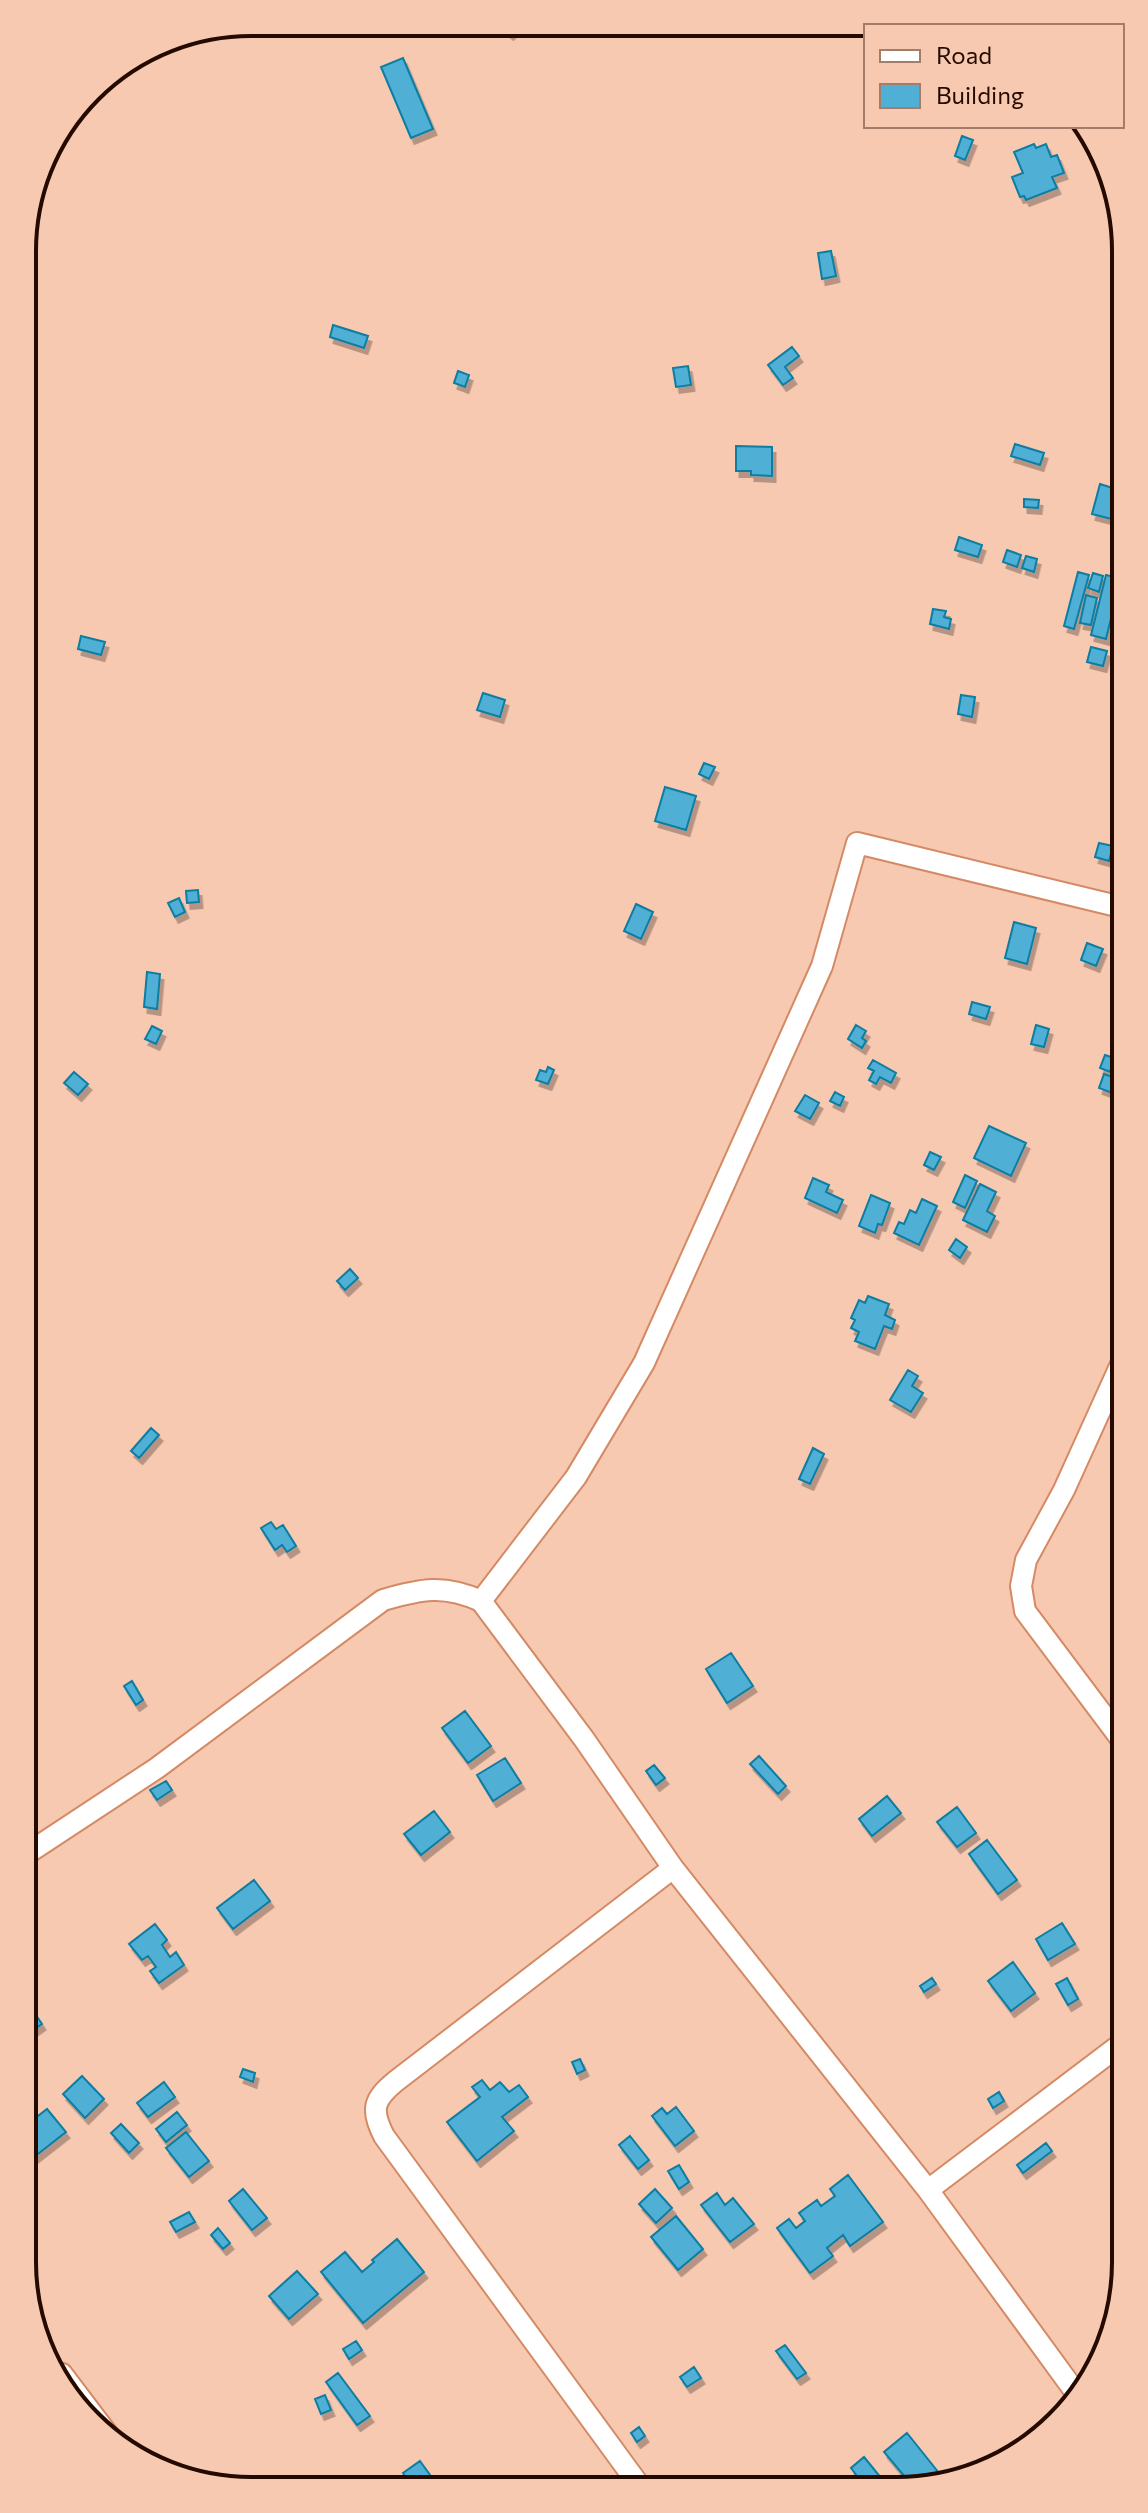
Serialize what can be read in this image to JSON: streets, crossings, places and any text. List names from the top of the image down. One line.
{"legend":["Road","Building"]}
